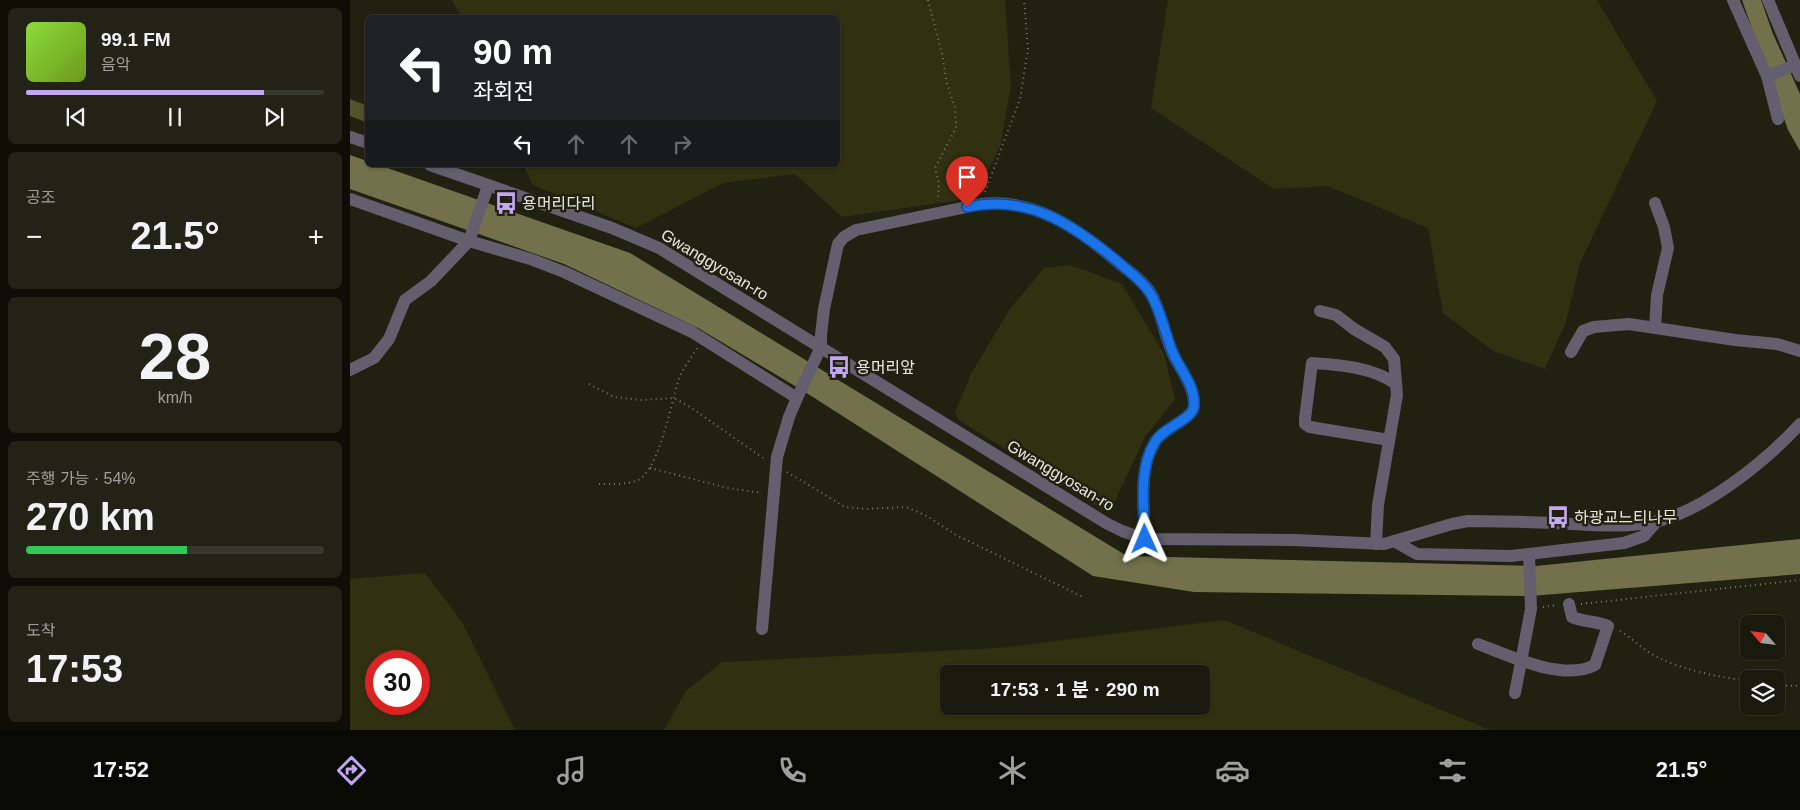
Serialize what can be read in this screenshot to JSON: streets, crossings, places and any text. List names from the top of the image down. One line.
{"streets":{"street":["Gwanggyosan-ro"]},"places":{"bus stop":["용머리다리","용머리앞","하광교느티나무"]},"north":"top left","page":{"turn":["90 m","좌회전"],"song":["99.1 FM","음악"],"tile":["공조",["28","km/h"],["주행 가능 · 54%","270 km"],["도착","17:53"]],"heat":["−","21.5°","+"],"limit":"30","trip":"17:53 · 1 분 · 290 m","tabs":["17:52","21.5°"]}}
